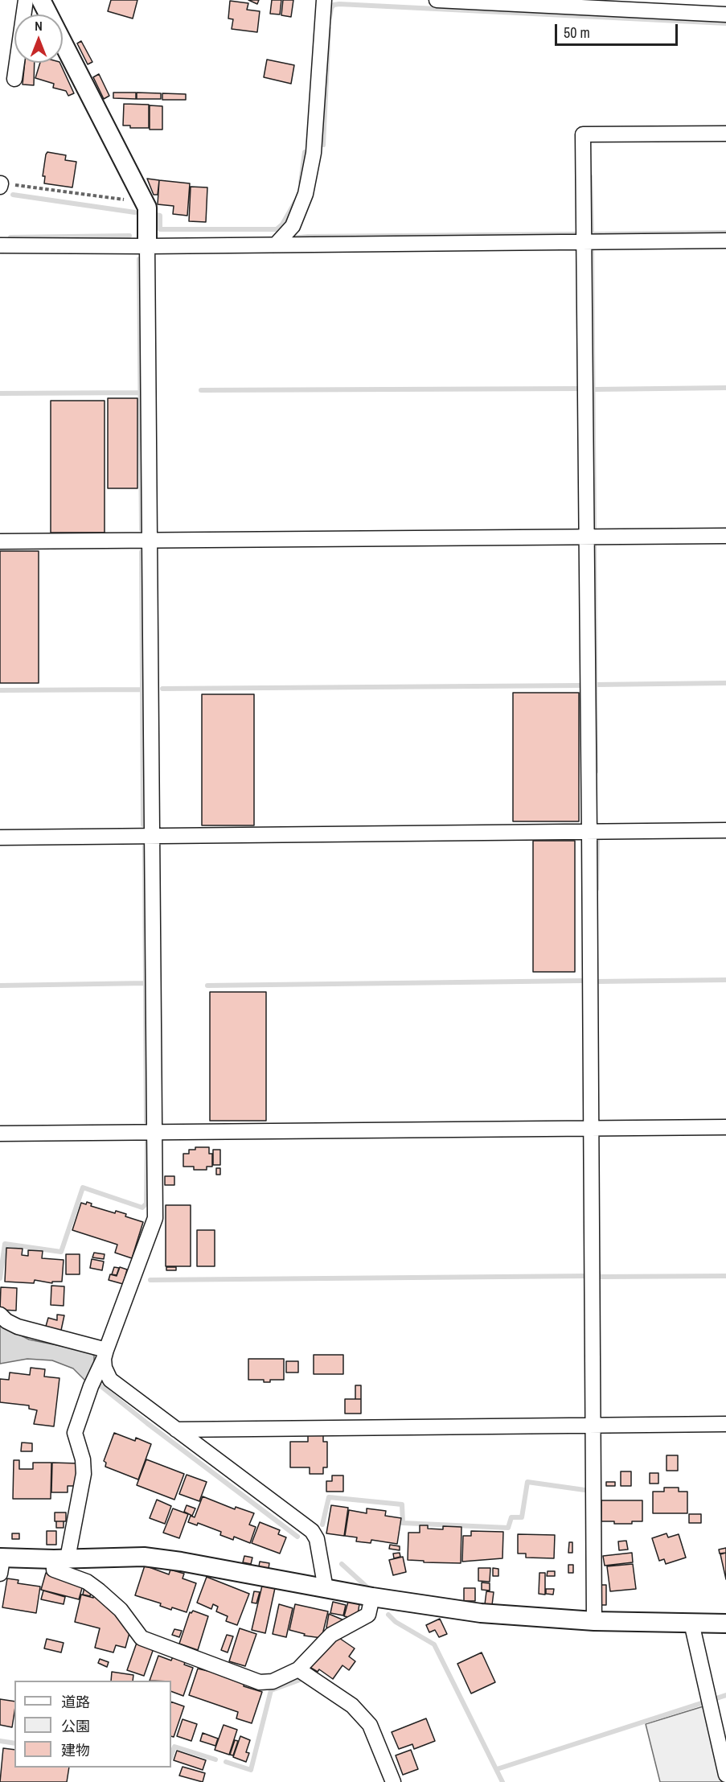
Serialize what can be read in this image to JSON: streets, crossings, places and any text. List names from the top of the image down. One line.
{"legend":["道路","公園","建物"],"scale_bar":"50 m","north":"top"}
